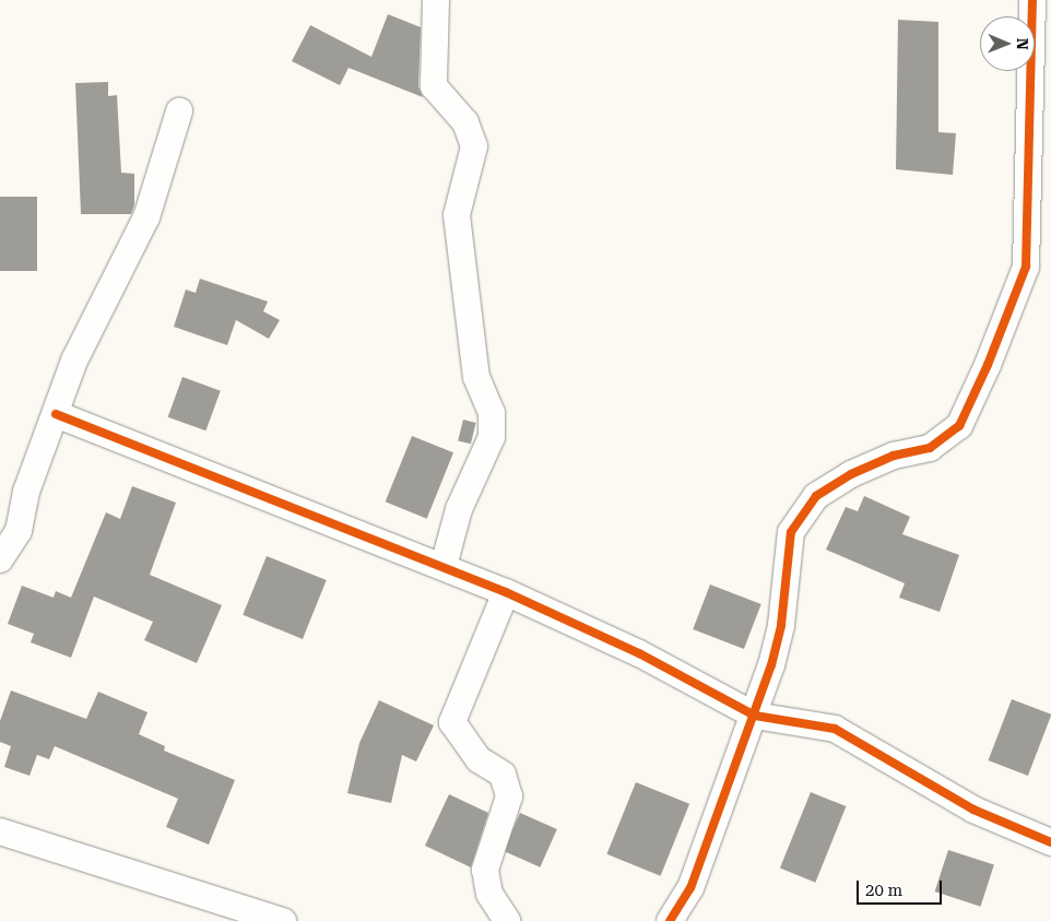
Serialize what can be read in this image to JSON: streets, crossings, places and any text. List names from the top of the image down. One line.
{"scale_bar":"20 m","north":"right"}
